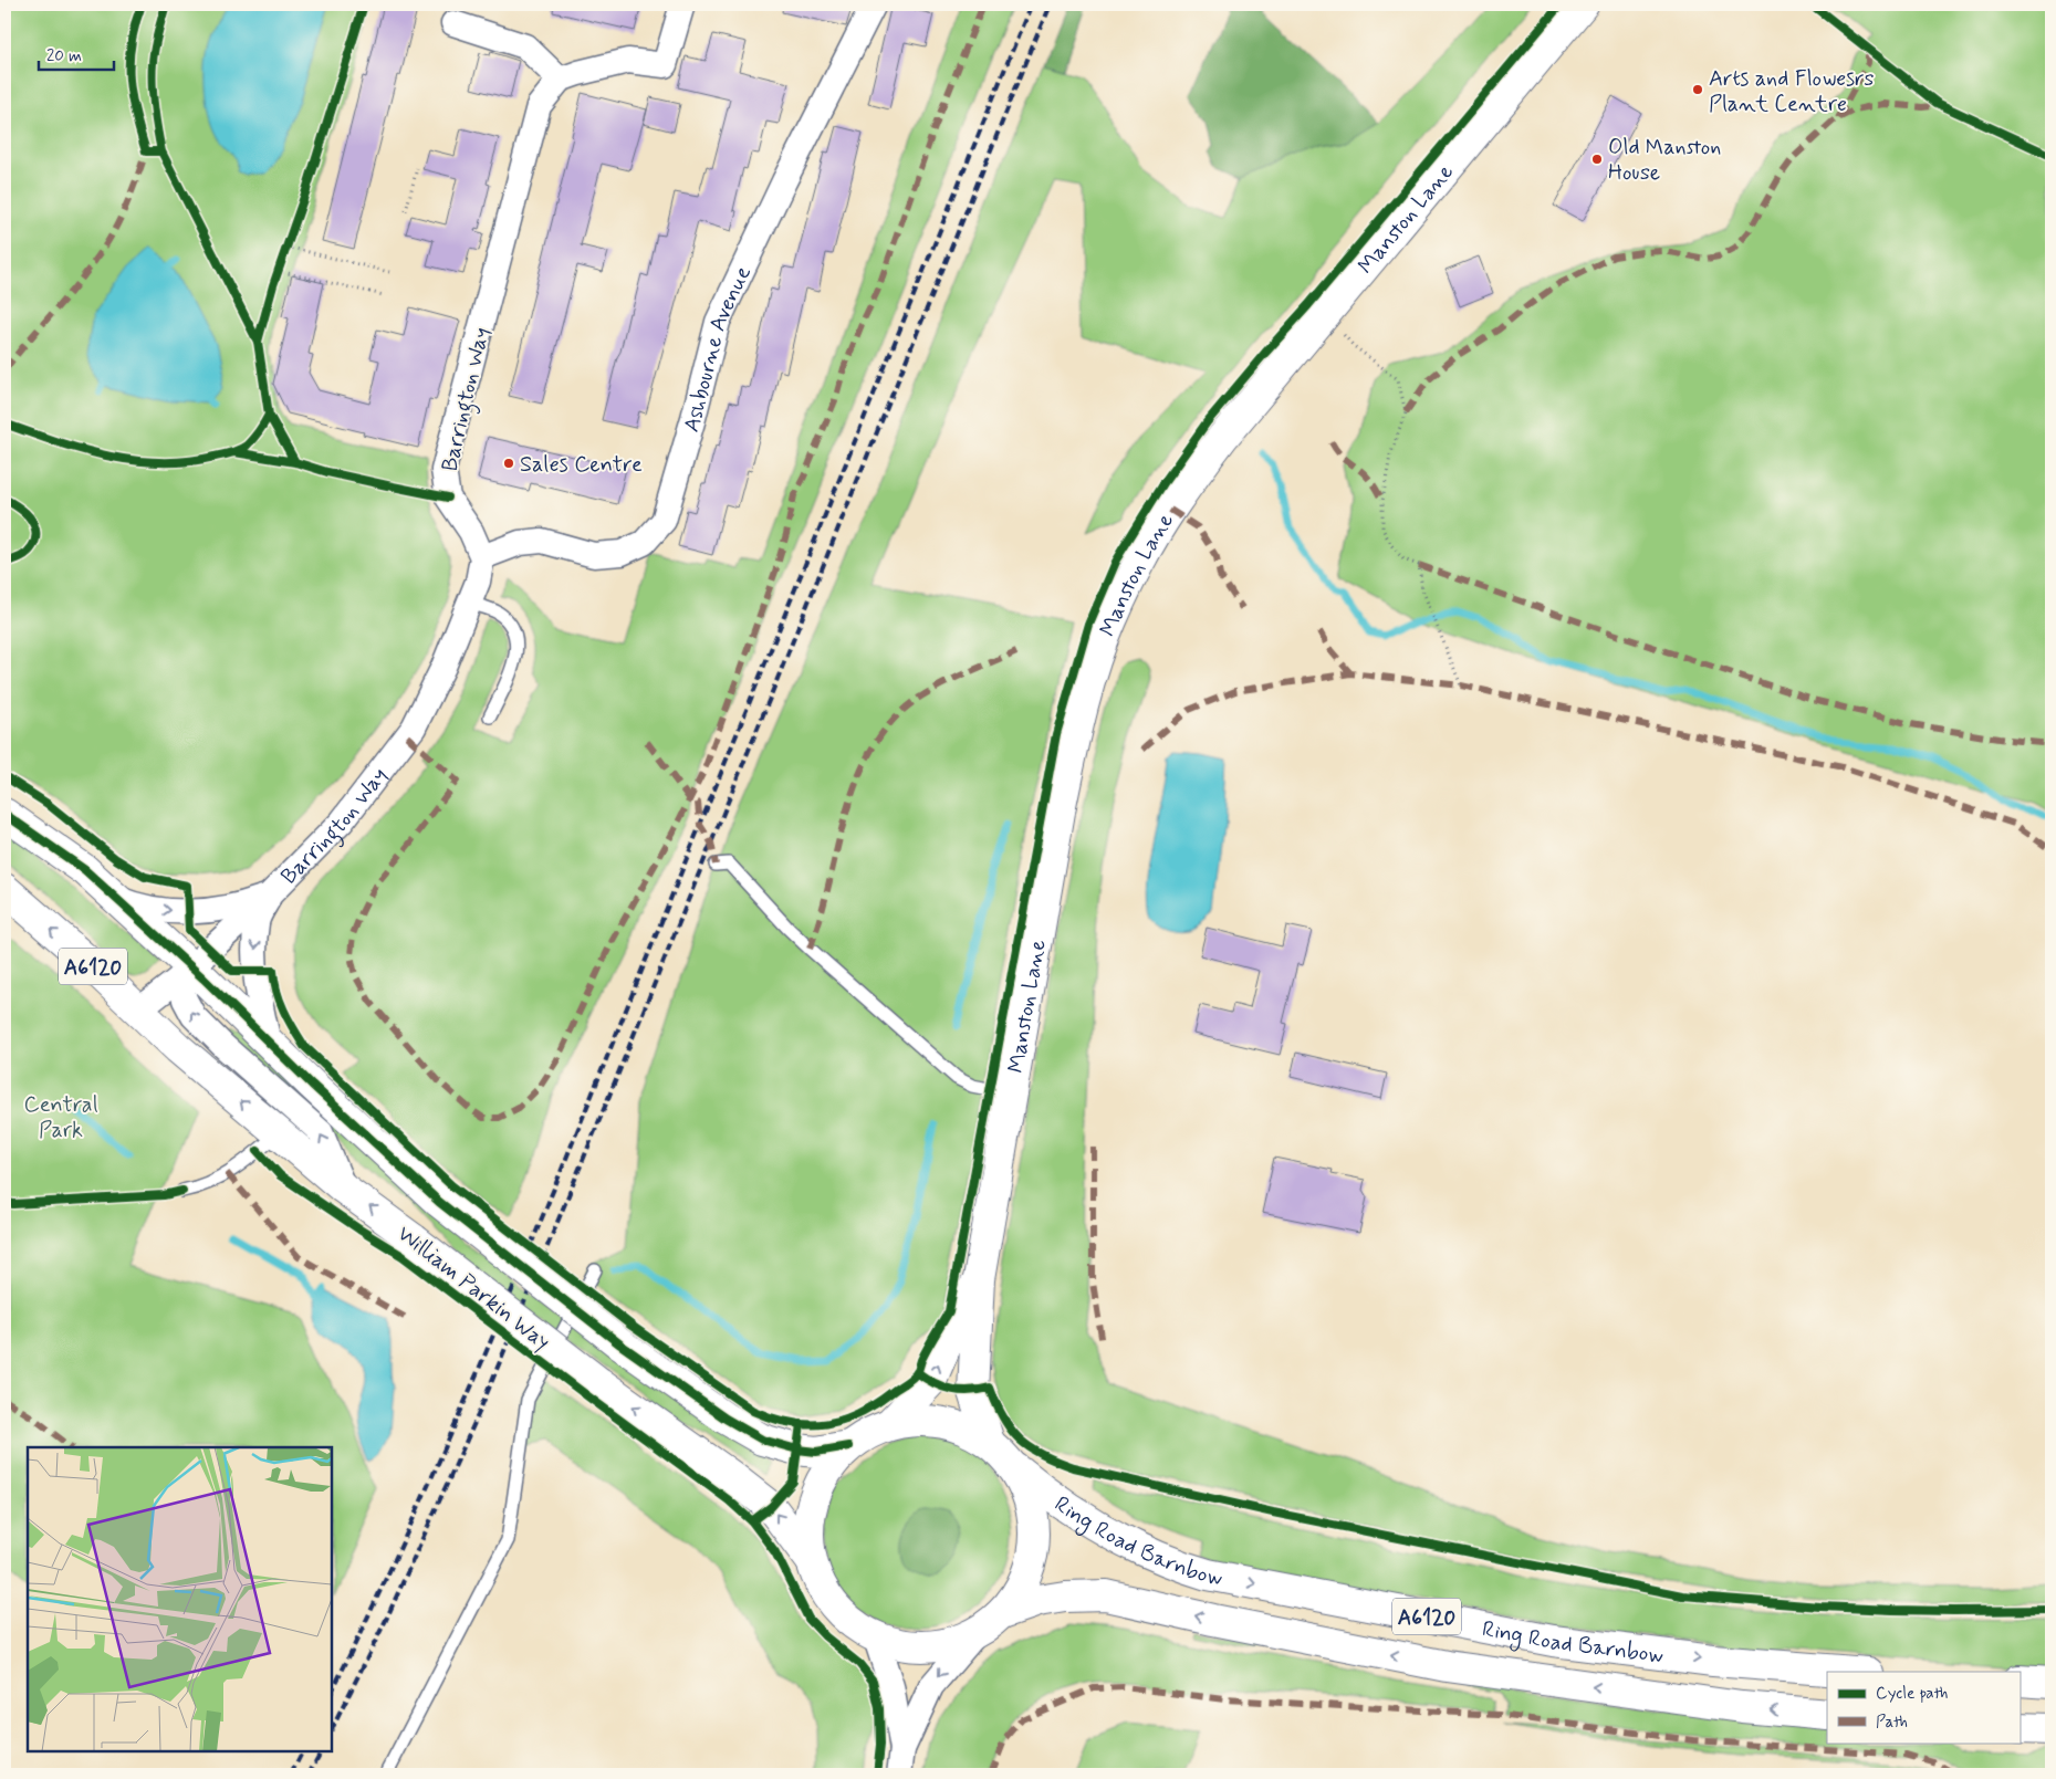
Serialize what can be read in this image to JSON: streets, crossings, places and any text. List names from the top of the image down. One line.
{"streets":{"main road":["Manston Lane","A6120","William Parkin Way","Ring Road Barnbow"],"street":["Ashbourne Avenue","Barrington Way"]},"crossings":[["Manston Lane","Ring Road Barnbow"],["Ashbourne Avenue","Barrington Way"],["Barrington Way","William Parkin Way"]],"parks":["Central Park"],"places":["Arts and Flowesrs Plant Centre","Old Manston House","Sales Centre"],"legend":["Cycle path","Path"],"scale_bar":"20 m"}
